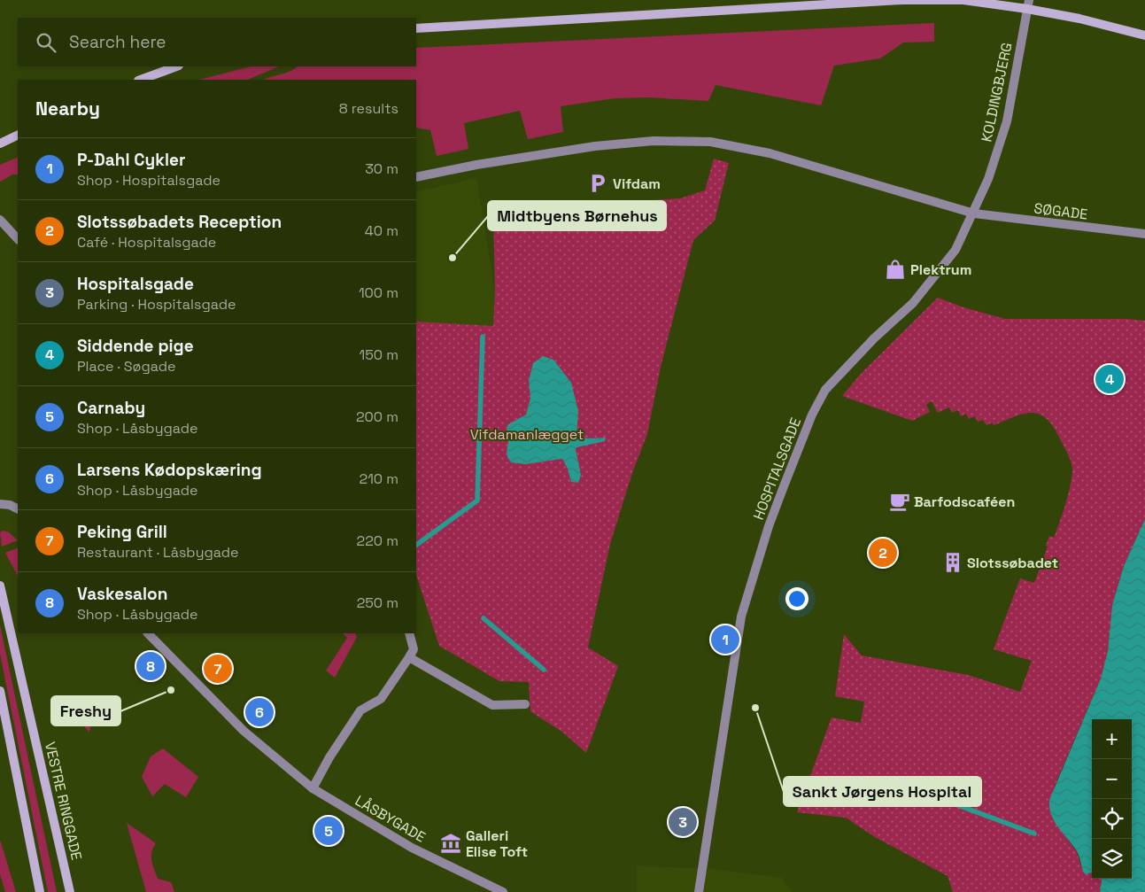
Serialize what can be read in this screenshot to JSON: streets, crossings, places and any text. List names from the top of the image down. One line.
{"streets":{"main road":["VESTRE RINGGADE"],"street":["KOLDINGBJERG","SØGADE","HOSPITALSGADE","LÅSBYGADE"]},"crossings":[["KOLDINGBJERG","SØGADE"],["KOLDINGBJERG","HOSPITALSGADE"],["SØGADE","HOSPITALSGADE"]],"parks":["Vifdamanlægget"],"places":{"parking":["Vifdam"],"other":["Midtbyens Børnehus","Freshy","Sankt Jørgens Hospital"],"shop":["Plektrum"],"cafe":["Barfodscaféen"],"building":["Slotssøbadet"],"museum":["Galleri Elise Toft"]},"page":{"search":"Search here","heading":["Nearby","8 results"],"list":[{"mark":"1","name":"P-Dahl Cykler","note":"Shop · Hospitalsgade","value":"30 m"},{"mark":"2","name":"Slotssøbadets Reception","note":"Café · Hospitalsgade","value":"40 m"},{"mark":"3","name":"Hospitalsgade","note":"Parking · Hospitalsgade","value":"100 m"},{"mark":"4","name":"Siddende pige","note":"Place · Søgade","value":"150 m"},{"mark":"5","name":"Carnaby","note":"Shop · Låsbygade","value":"200 m"},{"mark":"6","name":"Larsens Kødopskæring","note":"Shop · Låsbygade","value":"210 m"},{"mark":"7","name":"Peking Grill","note":"Restaurant · Låsbygade","value":"220 m"},{"mark":"8","name":"Vaskesalon","note":"Shop · Låsbygade","value":"250 m"}],"pins":["4","2","1","8","7","6","3","5"],"map_buttons":["+","−"]}}
